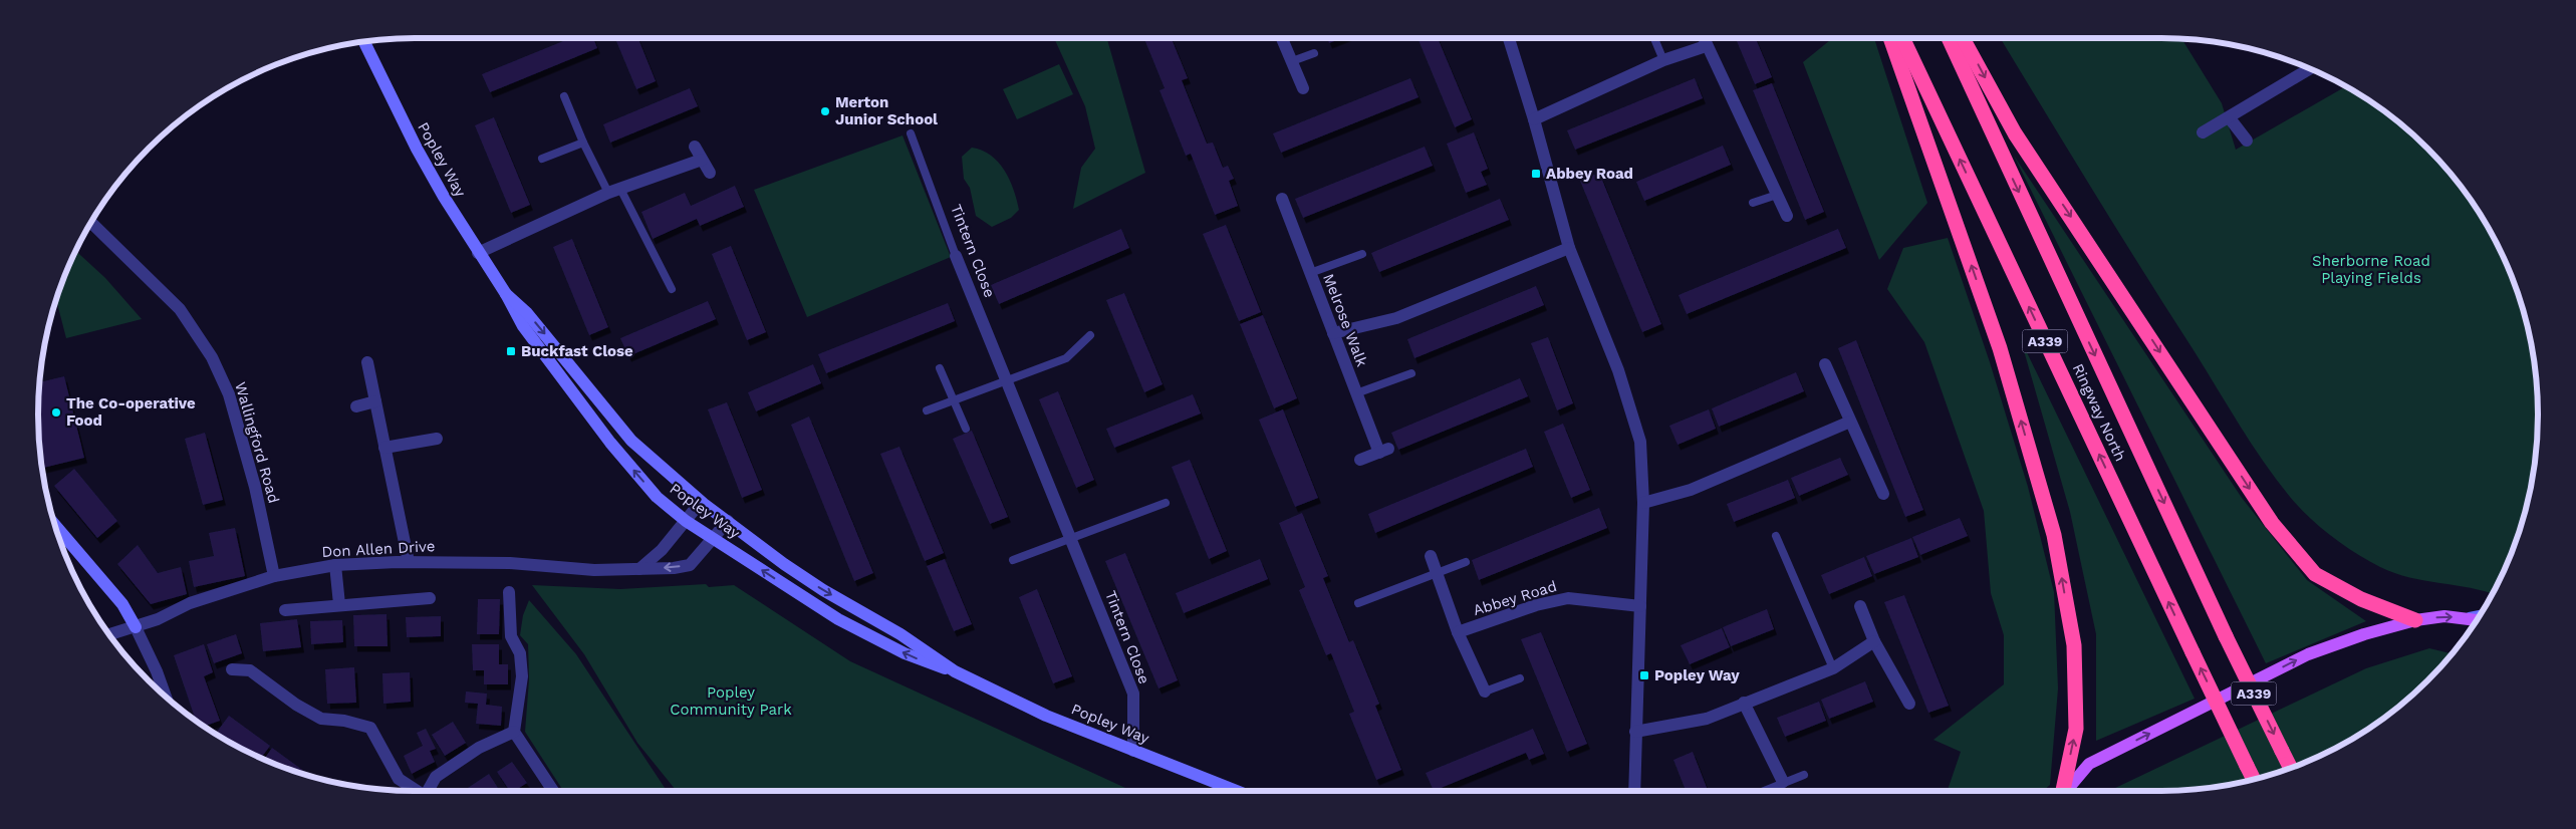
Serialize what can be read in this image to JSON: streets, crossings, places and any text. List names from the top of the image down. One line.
{"streets":{"highway":["A339","Ringway North"],"street":["Popley Way","Tintern Close","Melrose Walk","Wallingford Road","Don Allen Drive","Abbey Road"]},"crossings":[["Popley Way","Tintern Close"],["Popley Way","Don Allen Drive"],["Wallingford Road","Don Allen Drive"]],"parks":["Sherborne Road Playing Fields","Popley Community Park"],"places":{"other":["Merton Junior School","The Co-operative Food"],"transit":["Abbey Road","Buckfast Close","Popley Way"]}}
